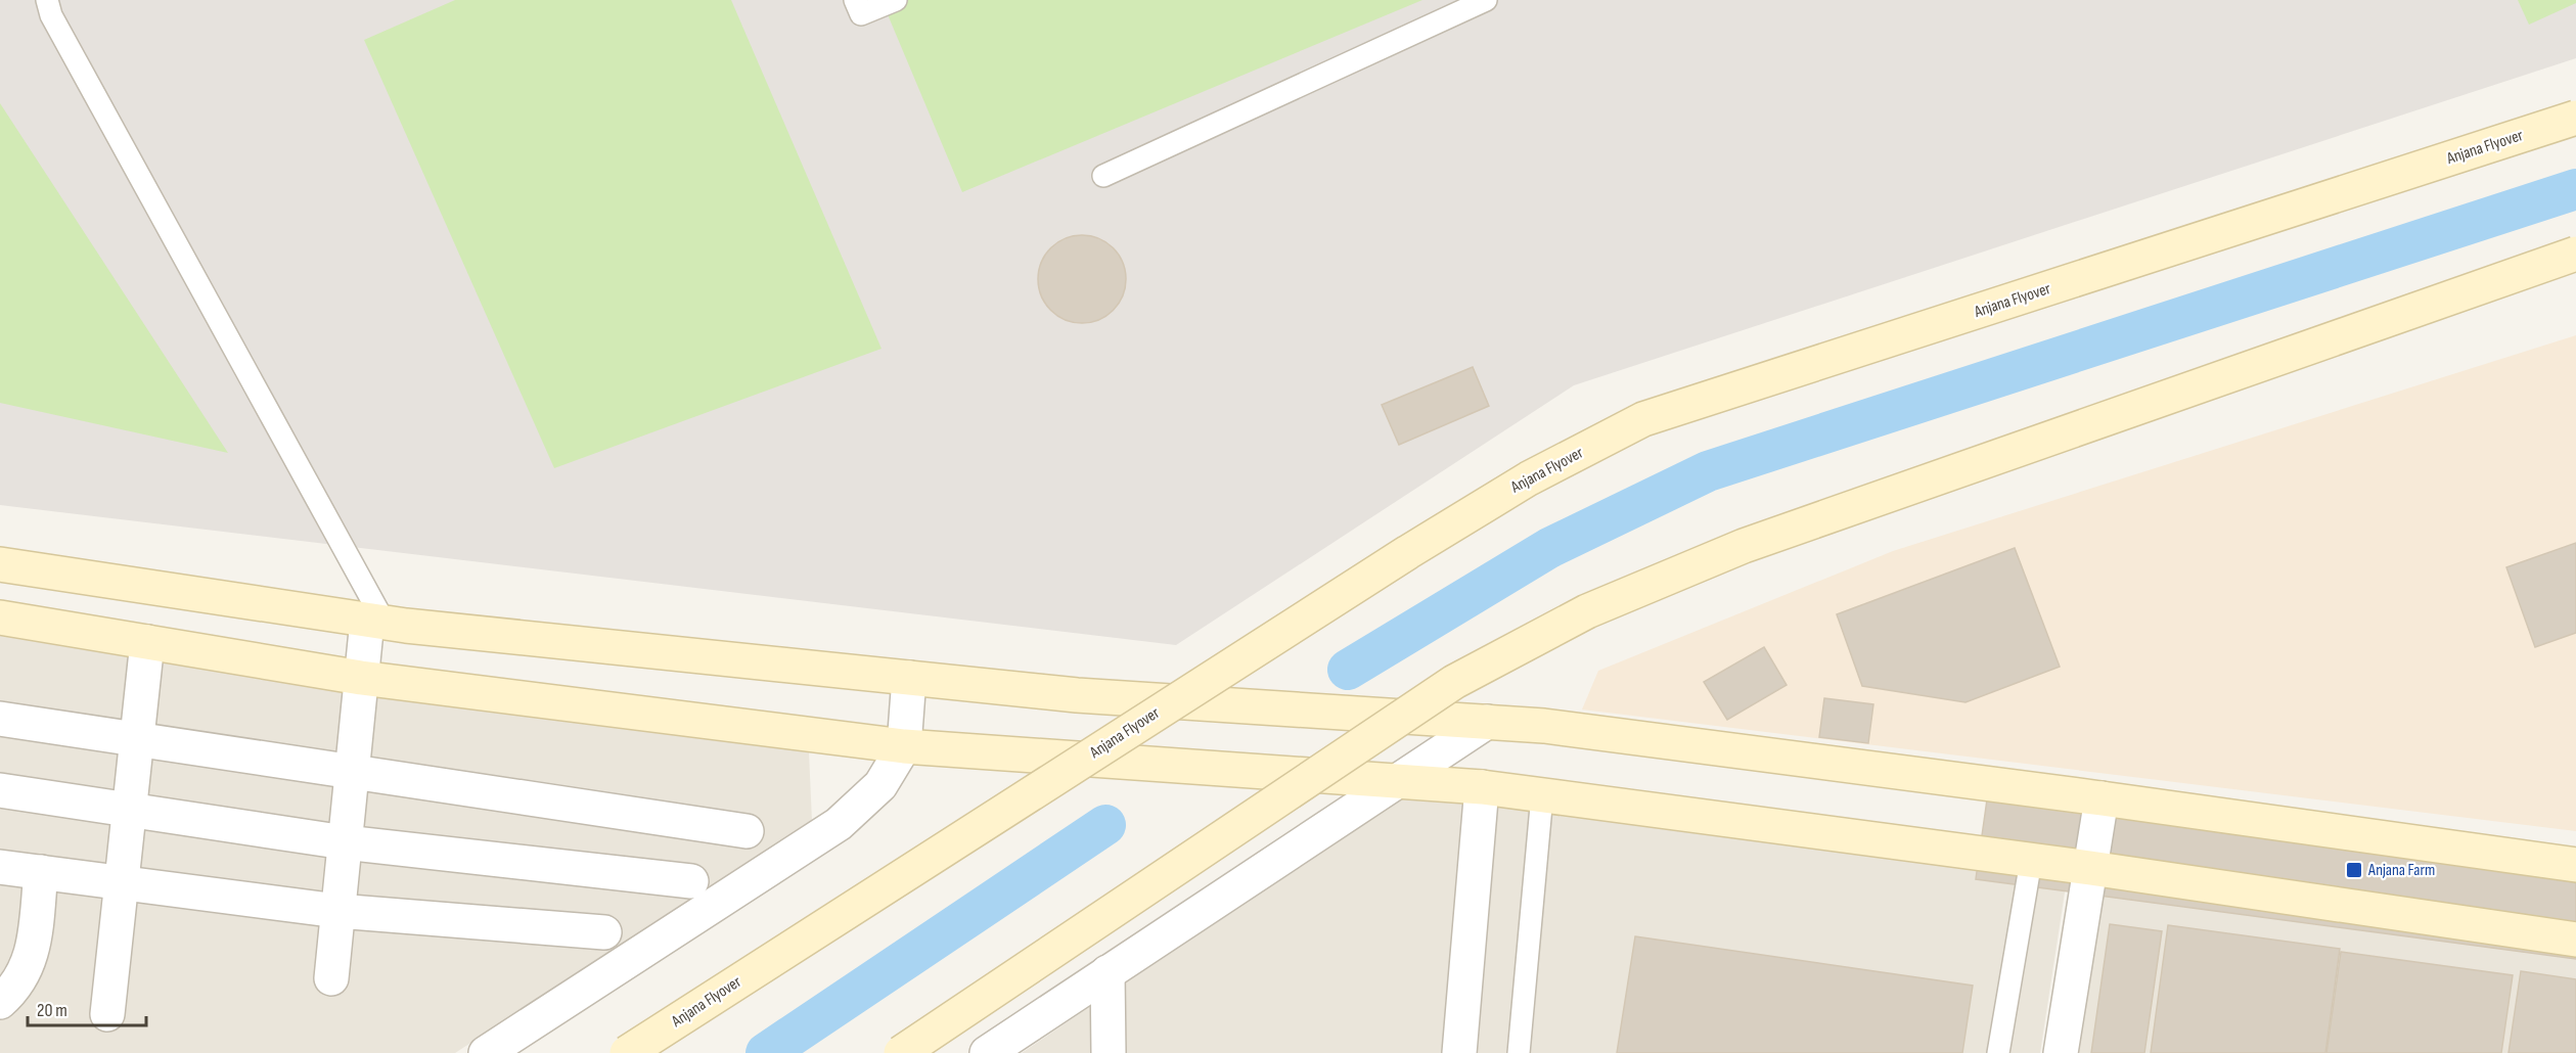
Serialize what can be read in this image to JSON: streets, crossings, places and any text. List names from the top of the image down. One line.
{"streets":{"main road":["Anjana Flyover"]},"places":{"transit":["Anjana Farm"]},"scale_bar":"20 m"}
